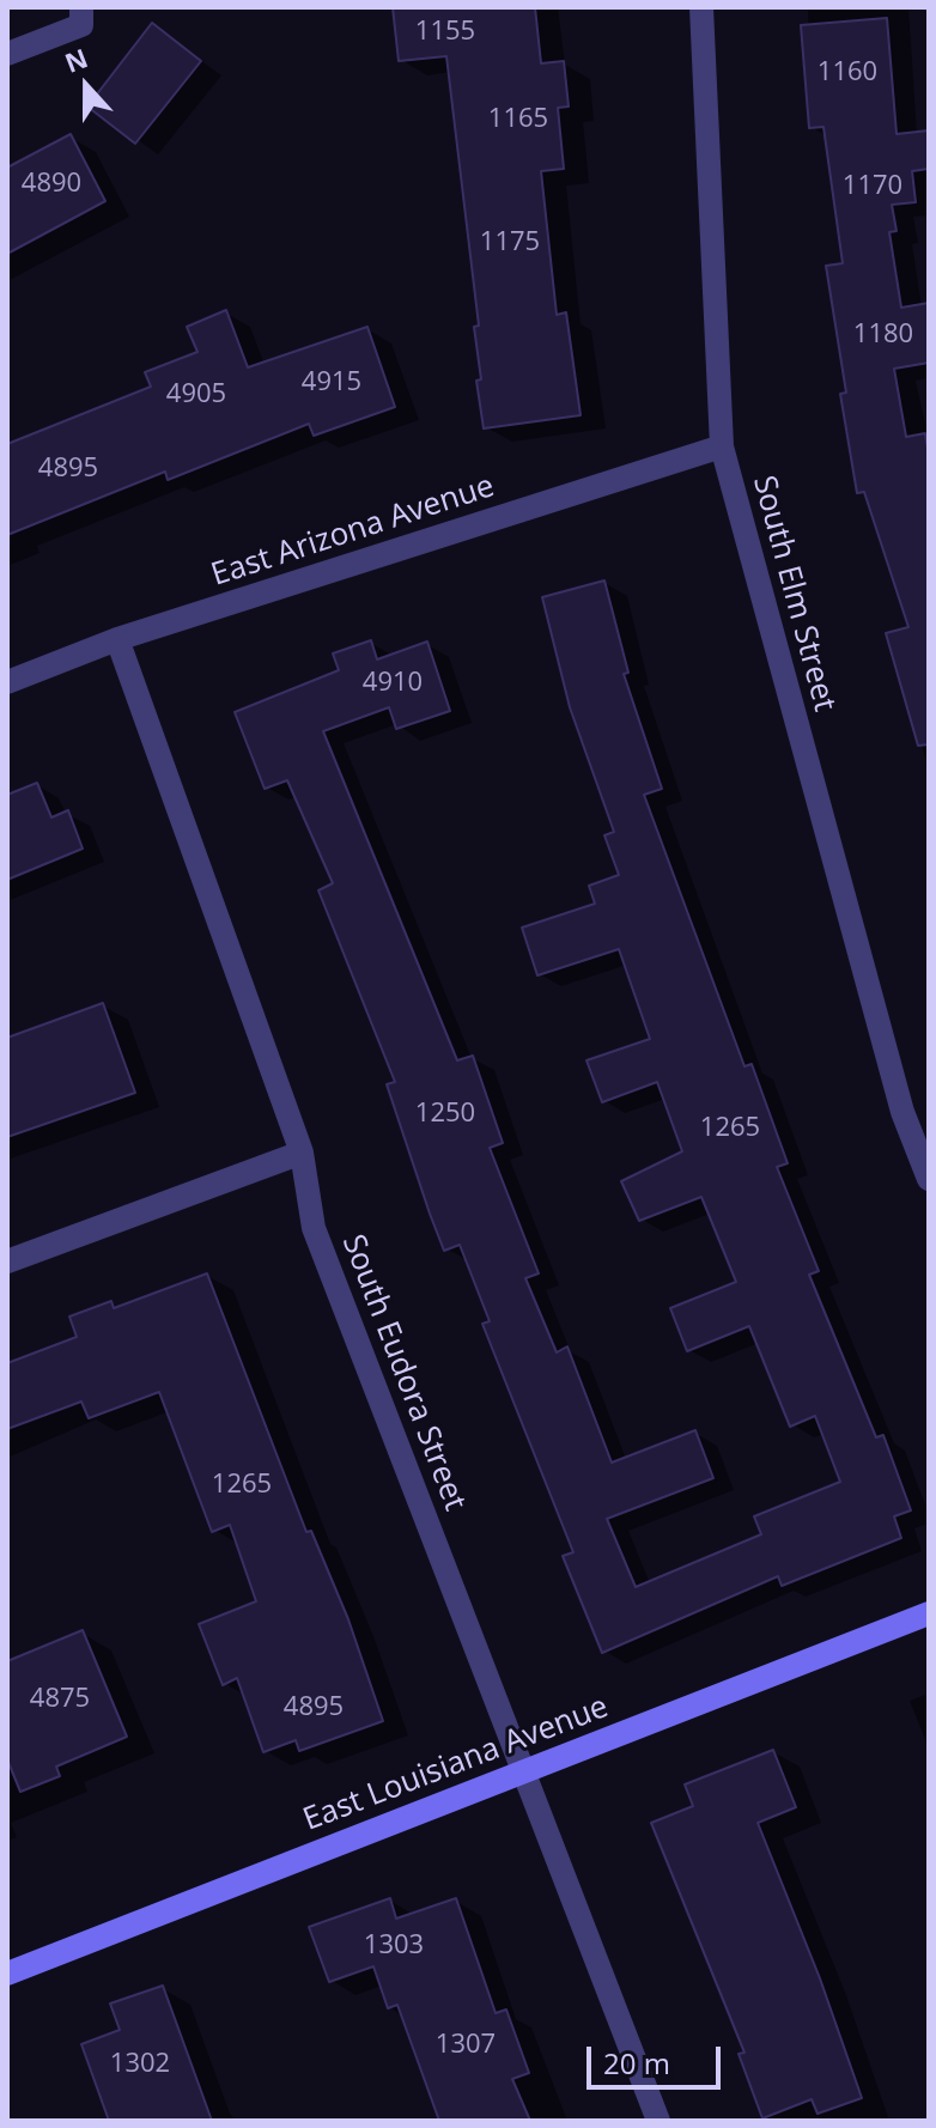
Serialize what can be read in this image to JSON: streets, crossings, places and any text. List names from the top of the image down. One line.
{"streets":{"street":["East Arizona Avenue","South Elm Street","South Eudora Street","East Louisiana Avenue"]},"crossings":[["East Arizona Avenue","South Elm Street"],["East Arizona Avenue","South Eudora Street"],["South Eudora Street","East Louisiana Avenue"]],"house_numbers":["1155","1160","1165","4890","1170","1175","1180","4915","4905","4895","4910","1250","1265","1265","4875","4895","1303","1307","1302"],"scale_bar":"20 m","north":"top"}
